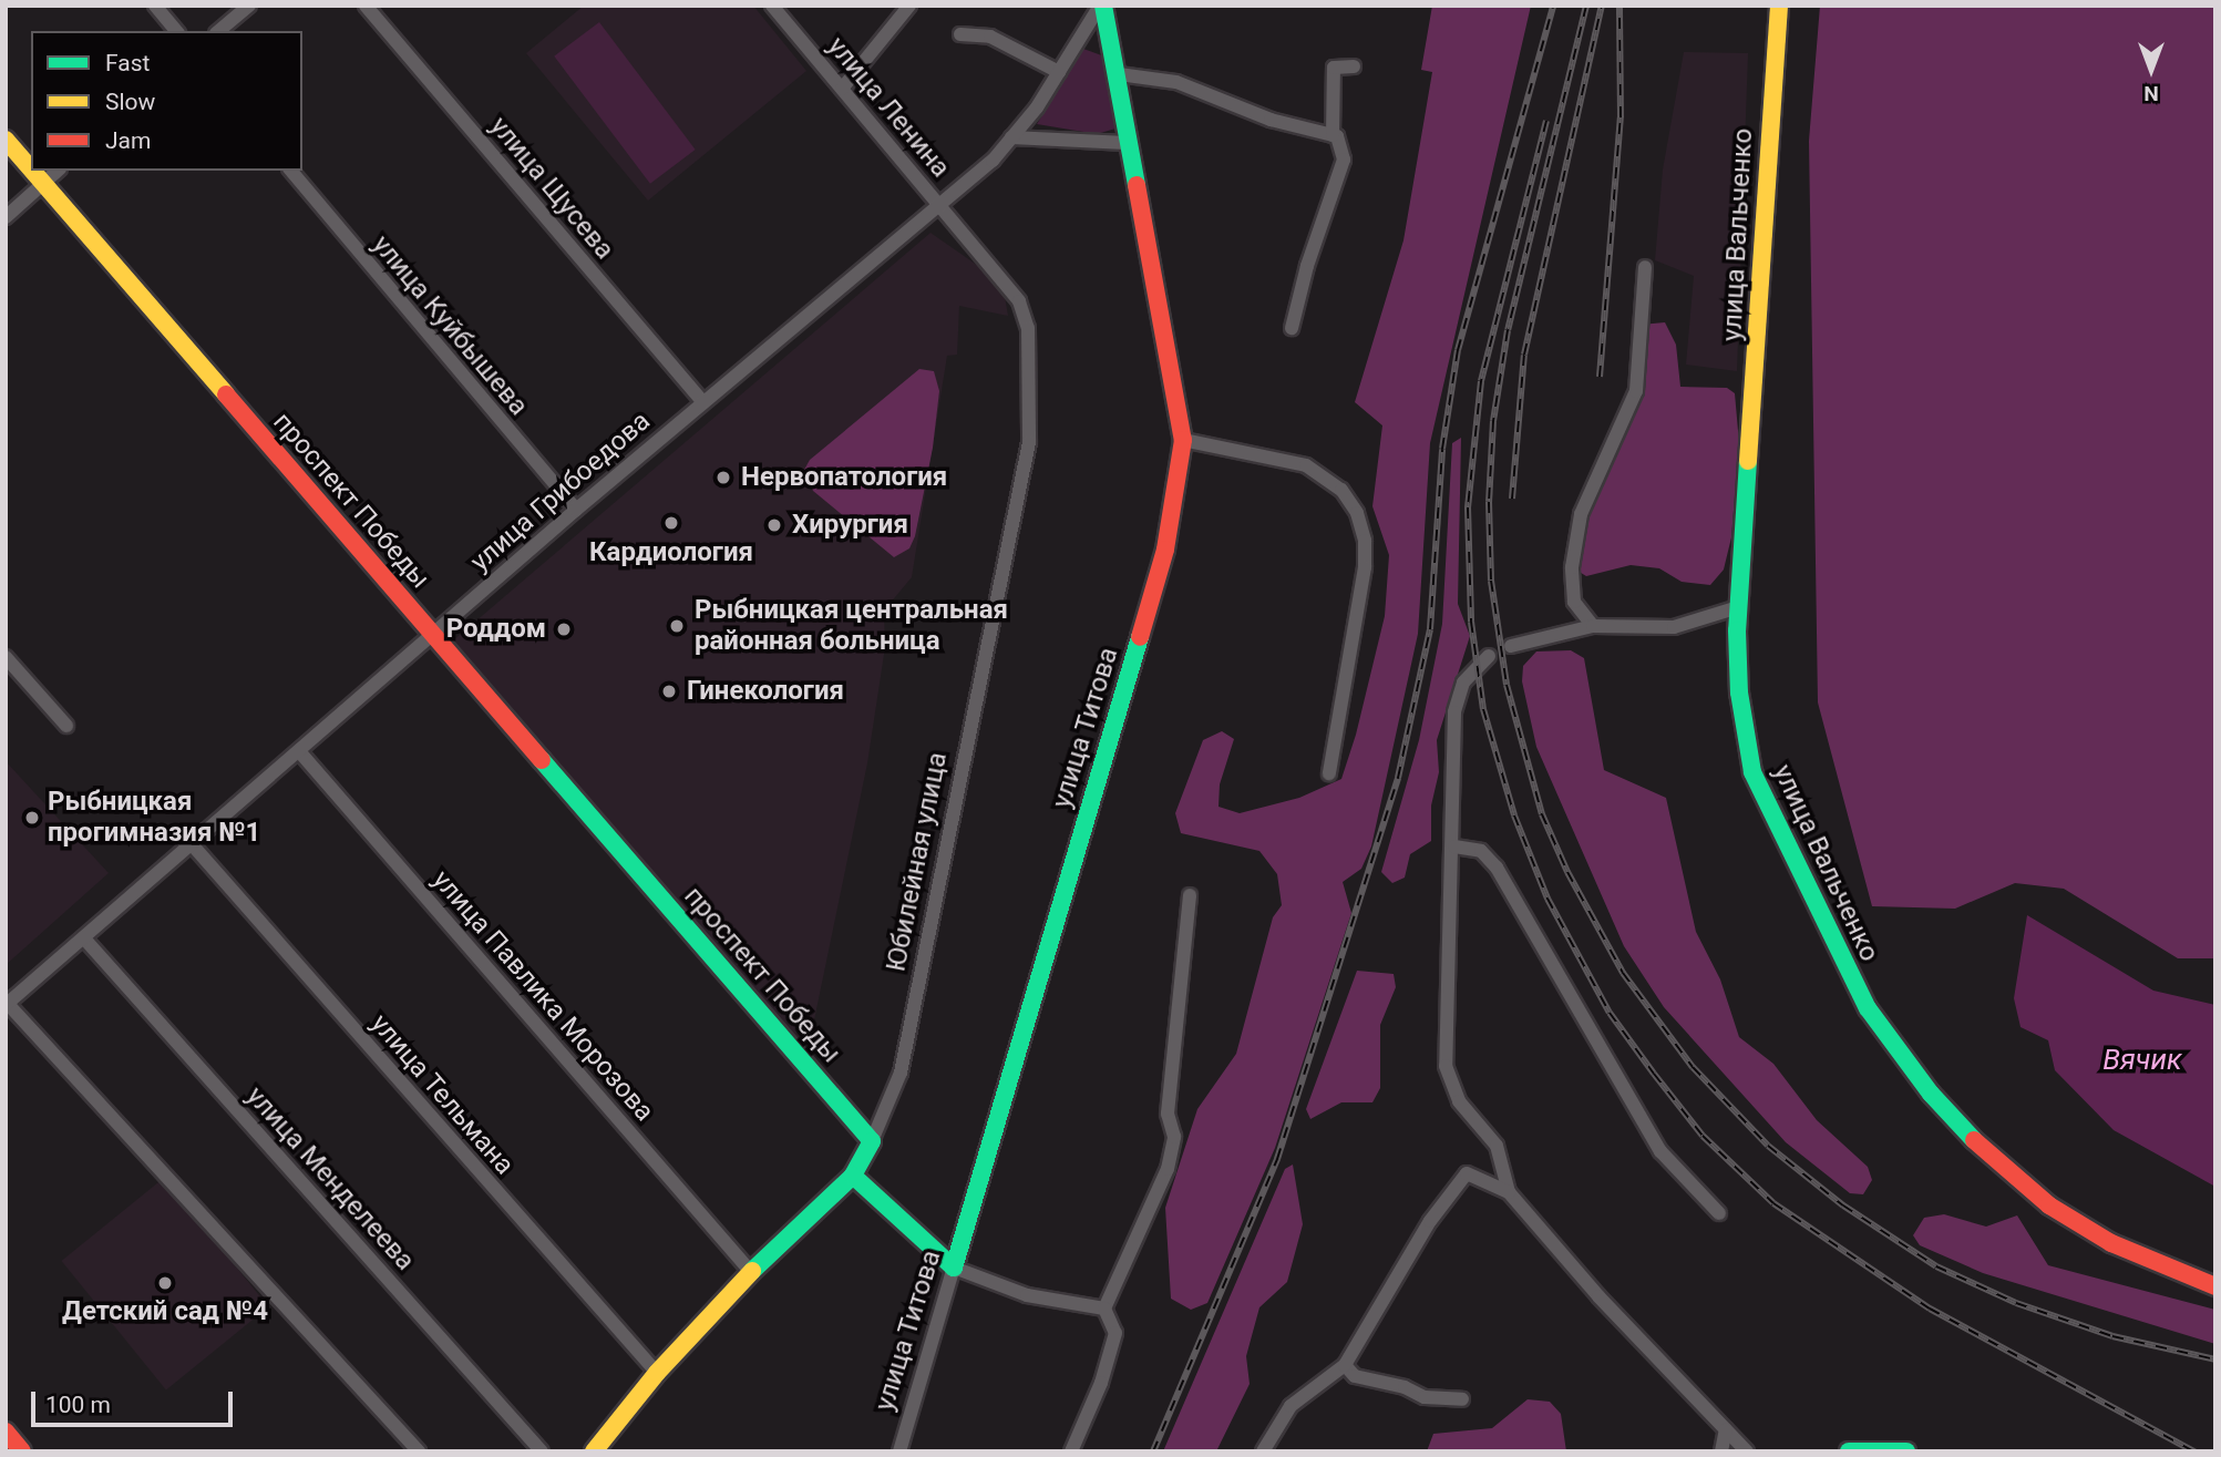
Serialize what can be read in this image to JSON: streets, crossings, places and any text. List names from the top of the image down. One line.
{"streets":{"street":["улица Ленина","улица Щусева","улица Вальченко","улица Куйбышева","улица Грибоедова","проспект Победы","улица Титова","Юбилейная улица","улица Павлика Морозова","улица Тельмана","улица Менделеева"]},"crossings":[["улица Ленина","улица Грибоедова"],["улица Ленина","улица Титова"],["улица Ленина","Юбилейная улица"],["улица Щусева","улица Грибоедова"],["улица Куйбышева","улица Грибоедова"],["улица Грибоедова","проспект Победы"],["улица Грибоедова","улица Титова"],["улица Грибоедова","Юбилейная улица"],["улица Грибоедова","улица Павлика Морозова"],["улица Грибоедова","улица Тельмана"],["улица Грибоедова","улица Менделеева"],["проспект Победы","Юбилейная улица"],["улица Титова","Юбилейная улица"],["Юбилейная улица","улица Павлика Морозова"],["Юбилейная улица","улица Тельмана"]],"water":["Вячик"],"places":["Нервопатология","Кардиология","Хирургия","Рыбницкая центральная районная больница","Роддом","Гинекология","Рыбницкая прогимназия №1","Детский сад №4"],"legend":["Fast","Slow","Jam"],"scale_bar":"100 m","north":"bottom"}
